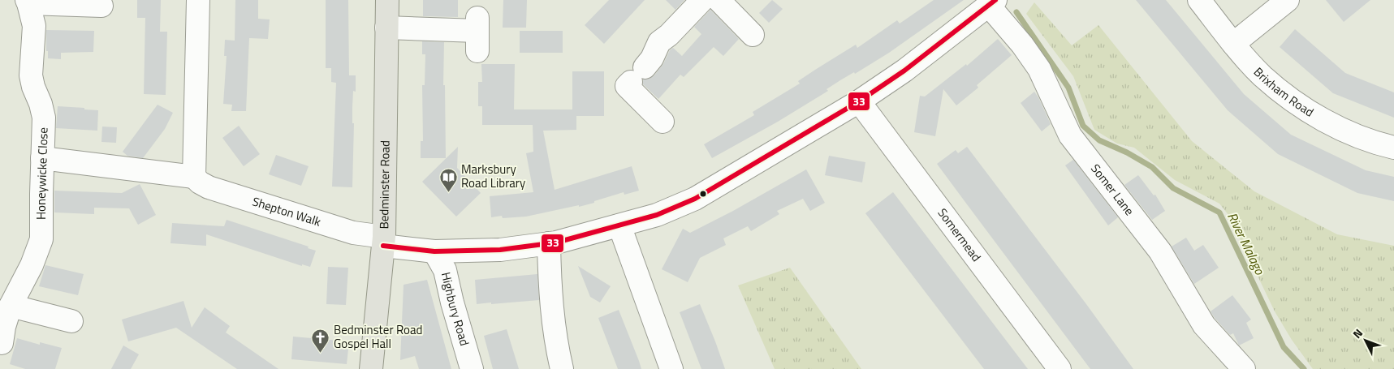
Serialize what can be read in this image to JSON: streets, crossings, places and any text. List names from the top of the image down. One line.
{"streets":{"main road":["Bedminster Road"],"street":["Brixham Road","Honeywicke Close","Somer Lane","Shepton Walk","Somermead","Highbury Road"]},"crossings":[["Honeywicke Close","Shepton Walk"],["Bedminster Road","Shepton Walk"],["Somer Lane","Shepton Walk"],["Shepton Walk","Somermead"],["Shepton Walk","Highbury Road"]],"water":["River Malago"],"places":{"library":["Marksbury Road Library"],"church":["Bedminster Road Gospel Hall"]},"lines":["transit line 33"],"north":"top left"}
